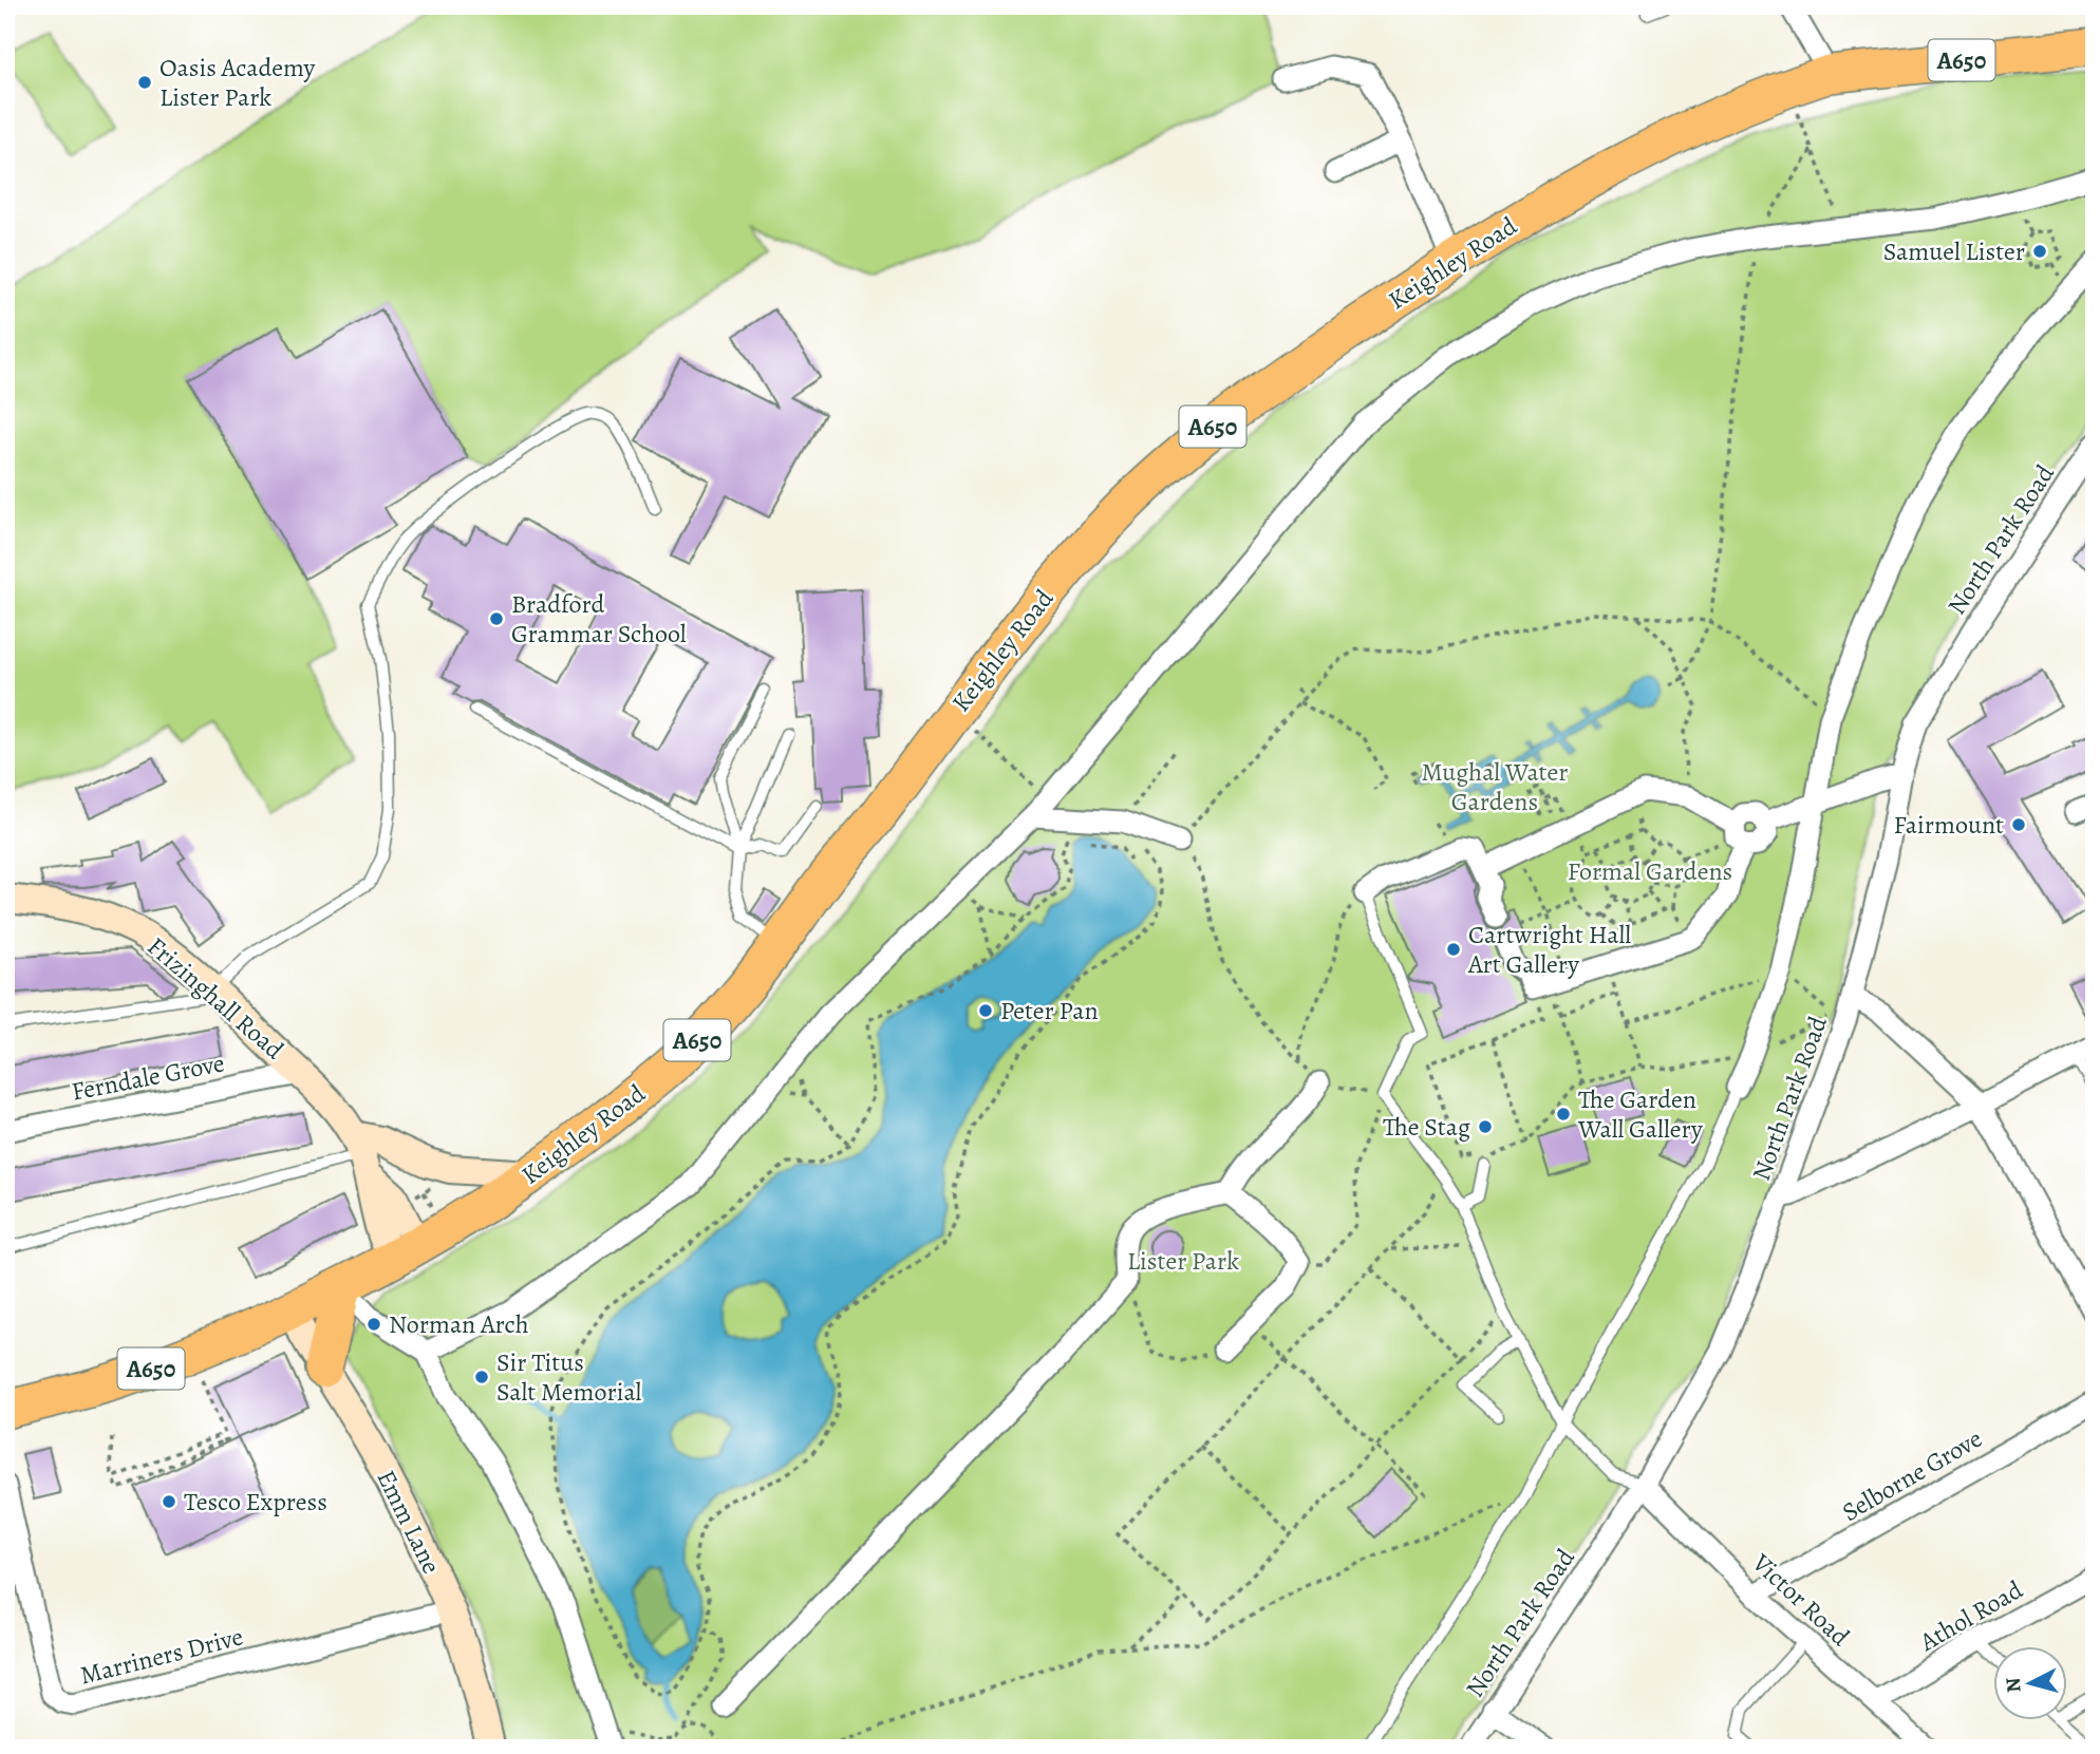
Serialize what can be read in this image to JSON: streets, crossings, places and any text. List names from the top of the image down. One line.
{"streets":{"highway":["A650","Keighley Road"],"street":["North Park Road","Frizinghall Road","Ferndale Grove","Selborne Grove","Emm Lane","Victor Road","Athol Road","Marriners Drive"]},"crossings":[["Keighley Road","Frizinghall Road"],["Keighley Road","Emm Lane"],["North Park Road","Victor Road"],["Frizinghall Road","Ferndale Grove"],["Selborne Grove","Victor Road"],["Emm Lane","Marriners Drive"],["Victor Road","Athol Road"]],"parks":["Mughal Water Gardens","Formal Gardens","Lister Park"],"places":["Oasis Academy Lister Park","Samuel Lister","Bradford Grammar School","Fairmount","Cartwright Hall Art Gallery","Peter Pan","The Garden Wall Gallery","The Stag","Norman Arch","Sir Titus Salt Memorial","Tesco Express"],"north":"left"}
